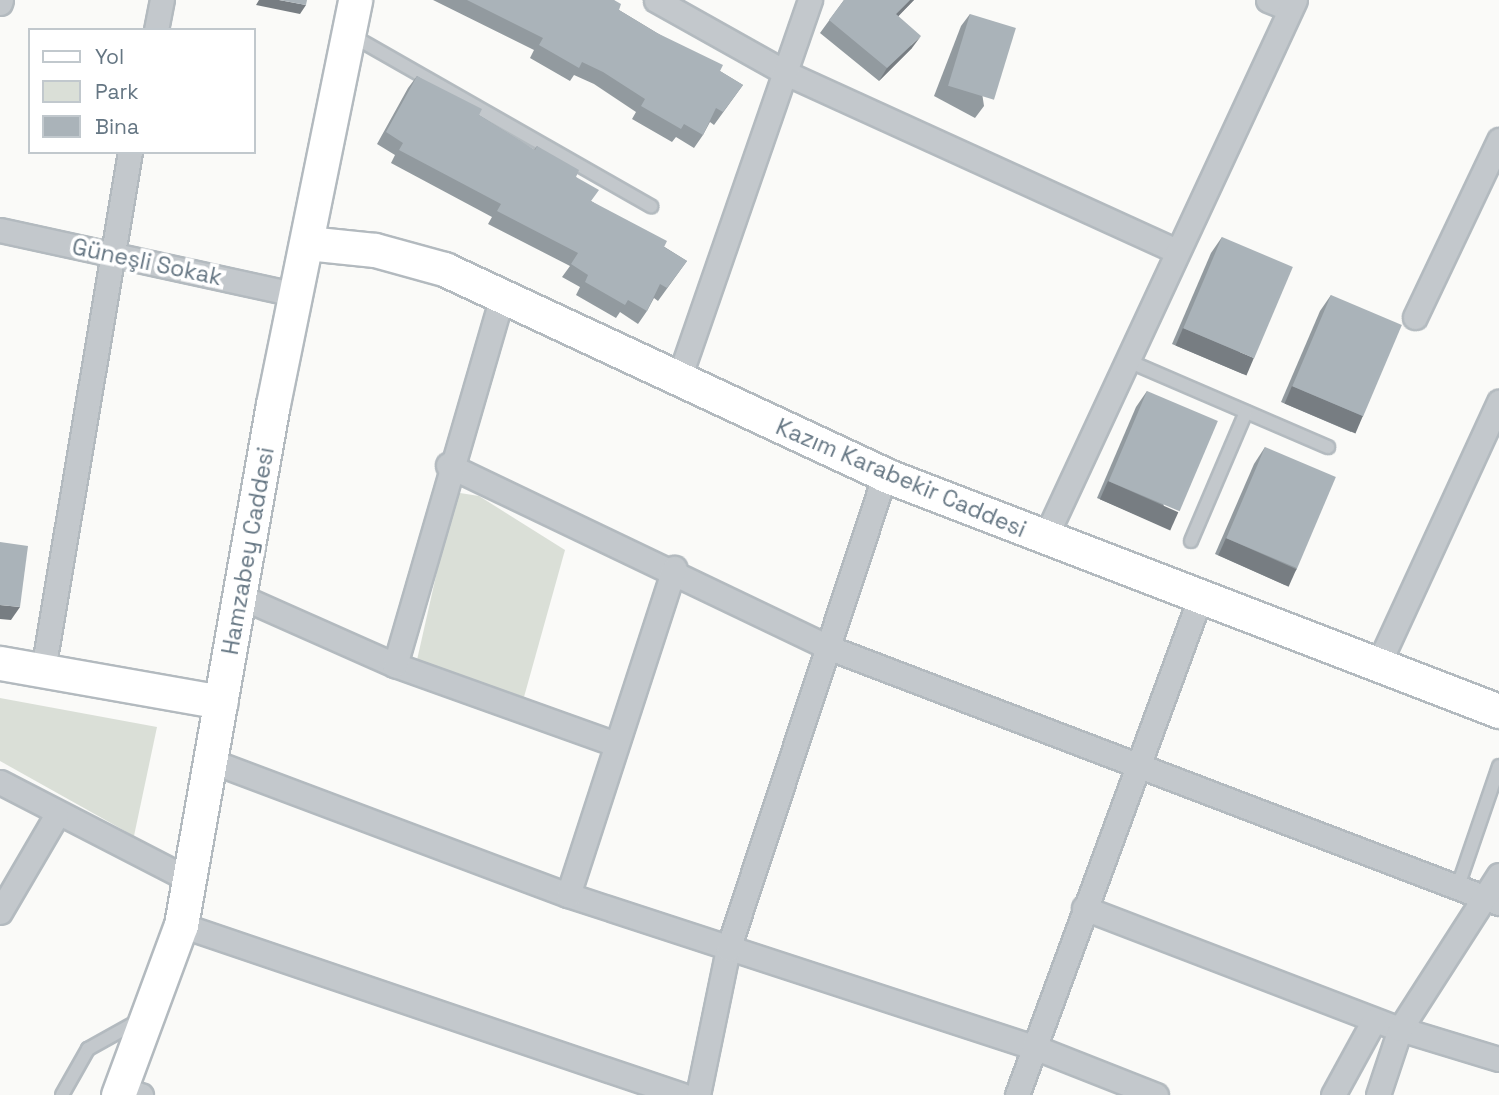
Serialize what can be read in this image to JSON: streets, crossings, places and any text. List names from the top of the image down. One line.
{"streets":{"street":["Güneşli Sokak","Kazım Karabekir Caddesi","Hamzabey Caddesi"]},"crossings":[["Güneşli Sokak","Hamzabey Caddesi"],["Kazım Karabekir Caddesi","Hamzabey Caddesi"]],"legend":["Yol","Park","Bina"]}
